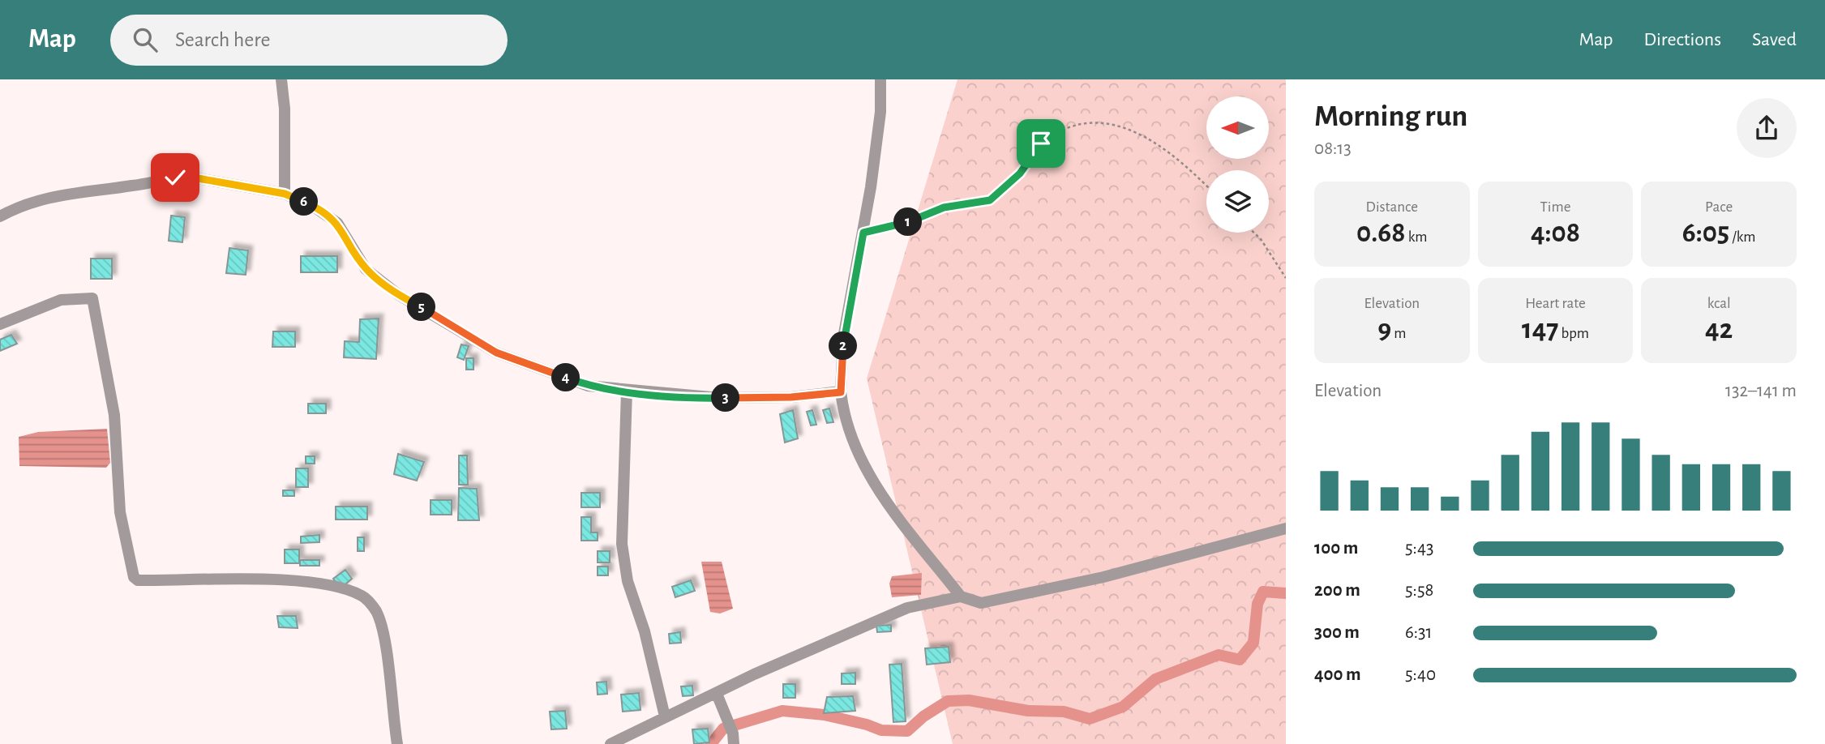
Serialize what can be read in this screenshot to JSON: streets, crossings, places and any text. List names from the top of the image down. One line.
{"north":"left","page":{"header":"Map","search":"Search here","nav":["Map","Directions","Saved"],"heading":["Morning run","08:13"],"stats":[["Distance","0.68 km"],["Time","4:08"],["Pace","6:05 /km"],["Elevation","9 m"],["Heart rate","147 bpm"],["kcal","42"]],"pins":["6","1","5","2","4","3"],"chart":["Elevation","132–141 m"],"list":[{"name":"100 m","note":"5:43"},{"name":"200 m","note":"5:58"},{"name":"300 m","note":"6:31"},{"name":"400 m","note":"5:40"}]}}
